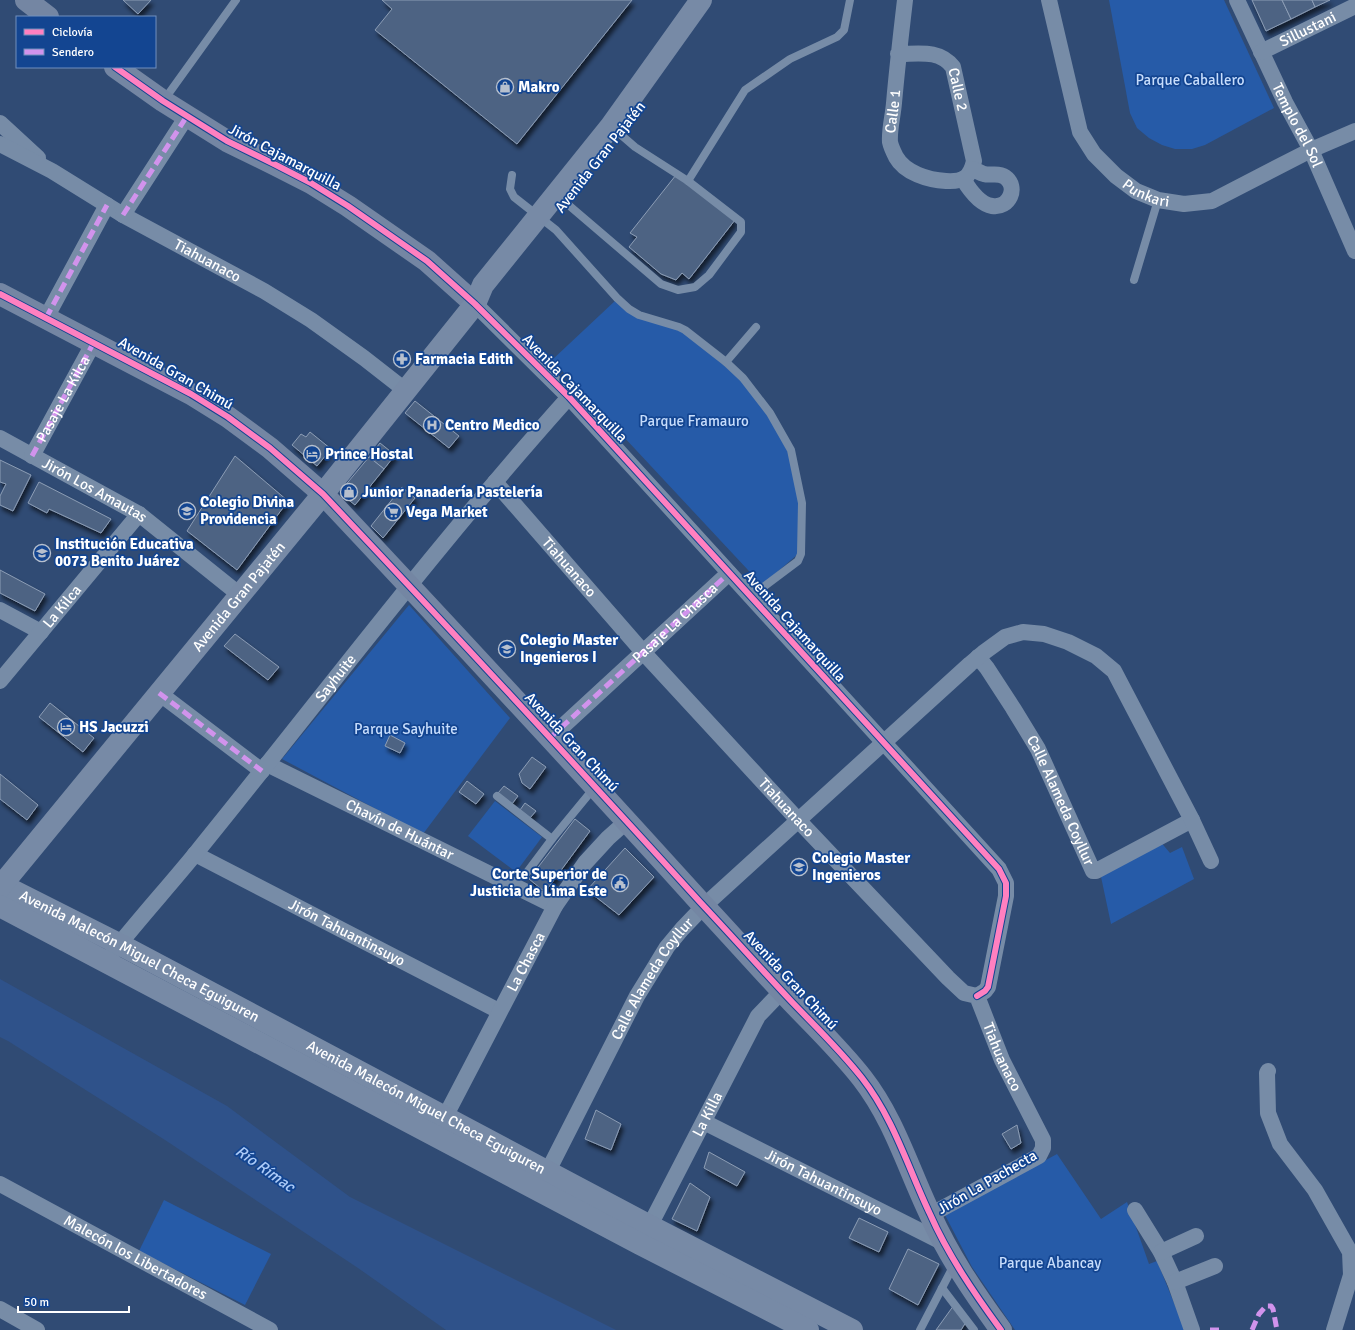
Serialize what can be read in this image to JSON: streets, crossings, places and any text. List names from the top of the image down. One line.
{"streets":{"main road":["Avenida Gran Pajatén","Avenida Malecón Miguel Checa Eguiguren"],"street":["Sillustani","Calle 2","Calle 1","Templo del Sol","Jirón Cajamarquilla","Punkari","Tiahuanaco","Avenida Gran Chimú","Avenida Cajamarquilla","Pasaje La Kilca","Jirón Los Amautas","La Kilca","Pasaje La Chasca","Sayhuite","Calle Alameda Coyllur","Chavín de Huántar","Jirón Tahuantinsuyo","La Chasca","La Killa","Jirón La Pachecta","Malecón los Libertadores"]},"crossings":[["Sillustani","Templo del Sol"],["Calle 2","Calle 1"],["Templo del Sol","Punkari"],["Jirón Cajamarquilla","Avenida Gran Pajatén"],["Jirón Cajamarquilla","Avenida Cajamarquilla"],["Avenida Gran Pajatén","Tiahuanaco"],["Avenida Gran Pajatén","Avenida Gran Chimú"],["Avenida Gran Pajatén","Avenida Cajamarquilla"],["Avenida Gran Pajatén","Jirón Los Amautas"],["Avenida Gran Pajatén","Chavín de Huántar"],["Avenida Gran Pajatén","Avenida Malecón Miguel Checa Eguiguren"],["Tiahuanaco","Avenida Cajamarquilla"],["Tiahuanaco","Pasaje La Chasca"],["Tiahuanaco","Sayhuite"],["Tiahuanaco","Calle Alameda Coyllur"],["Tiahuanaco","Jirón La Pachecta"],["Avenida Gran Chimú","Pasaje La Kilca"],["Avenida Gran Chimú","Pasaje La Chasca"],["Avenida Gran Chimú","Sayhuite"],["Avenida Gran Chimú","Calle Alameda Coyllur"],["Avenida Gran Chimú","Jirón Tahuantinsuyo"],["Avenida Gran Chimú","La Chasca"],["Avenida Gran Chimú","La Killa"],["Avenida Gran Chimú","Jirón La Pachecta"],["Avenida Cajamarquilla","Pasaje La Chasca"],["Avenida Cajamarquilla","Sayhuite"],["Avenida Cajamarquilla","Calle Alameda Coyllur"],["Pasaje La Kilca","Jirón Los Amautas"],["Jirón Los Amautas","La Kilca"],["Sayhuite","Chavín de Huántar"],["Sayhuite","Jirón Tahuantinsuyo"],["Sayhuite","Avenida Malecón Miguel Checa Eguiguren"],["Calle Alameda Coyllur","Avenida Malecón Miguel Checa Eguiguren"],["Chavín de Huántar","La Chasca"],["Jirón Tahuantinsuyo","La Chasca"],["Jirón Tahuantinsuyo","La Killa"],["Avenida Malecón Miguel Checa Eguiguren","La Chasca"],["Avenida Malecón Miguel Checa Eguiguren","La Killa"]],"water":["Río Rímac"],"parks":["Parque Caballero","Parque Framauro","Parque Sayhuite","Parque Abancay"],"places":{"shop":["Makro","Junior Panadería Pastelería"],"pharmacy":["Farmacia Edith"],"hospital":["Centro Medico"],"hotel":["Prince Hostal","HS Jacuzzi"],"school or university":["Colegio Divina Providencia","Institución Educativa 0073 Benito Juárez","Colegio Master Ingenieros I","Colegio Master Ingenieros"],"supermarket":["Vega Market"],"public building":["Corte Superior de Justicia de Lima Este"]},"legend":["Ciclovía","Sendero"],"scale_bar":"50 m"}
